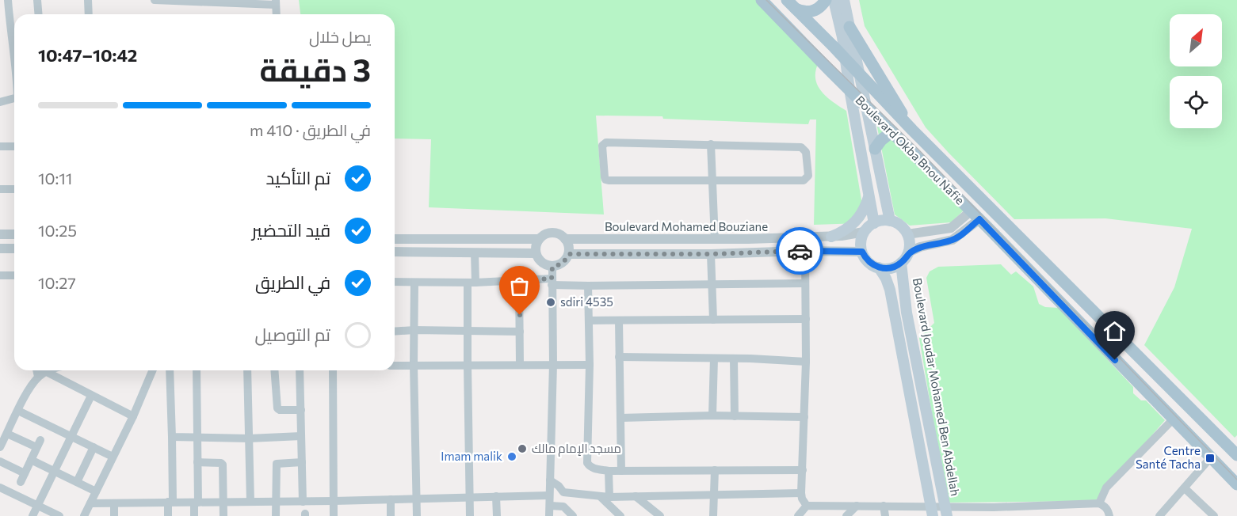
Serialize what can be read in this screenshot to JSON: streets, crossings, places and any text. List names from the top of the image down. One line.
{"streets":{"main road":["Boulevard Okba Bnou Nafie","Boulevard Joudar Mohamed Ben Abdellah"],"street":["Boulevard Mohamed Bouziane"]},"crossings":[["Boulevard Mohamed Bouziane","Boulevard Joudar Mohamed Ben Abdellah"]],"places":{"other":["sdiri 4535","مسجد الإمام مالك","Imam malik"],"transit":["Centre Santé Tacha"]},"north":"top right","page":{"heading":["3 دقيقة","يصل خلال","10:42–10:47"],"bar":"في الطريق · 410 m","list":[["تم التأكيد","10:11"],["قيد التحضير","10:25"],["في الطريق","10:27"],"تم التوصيل"]}}
